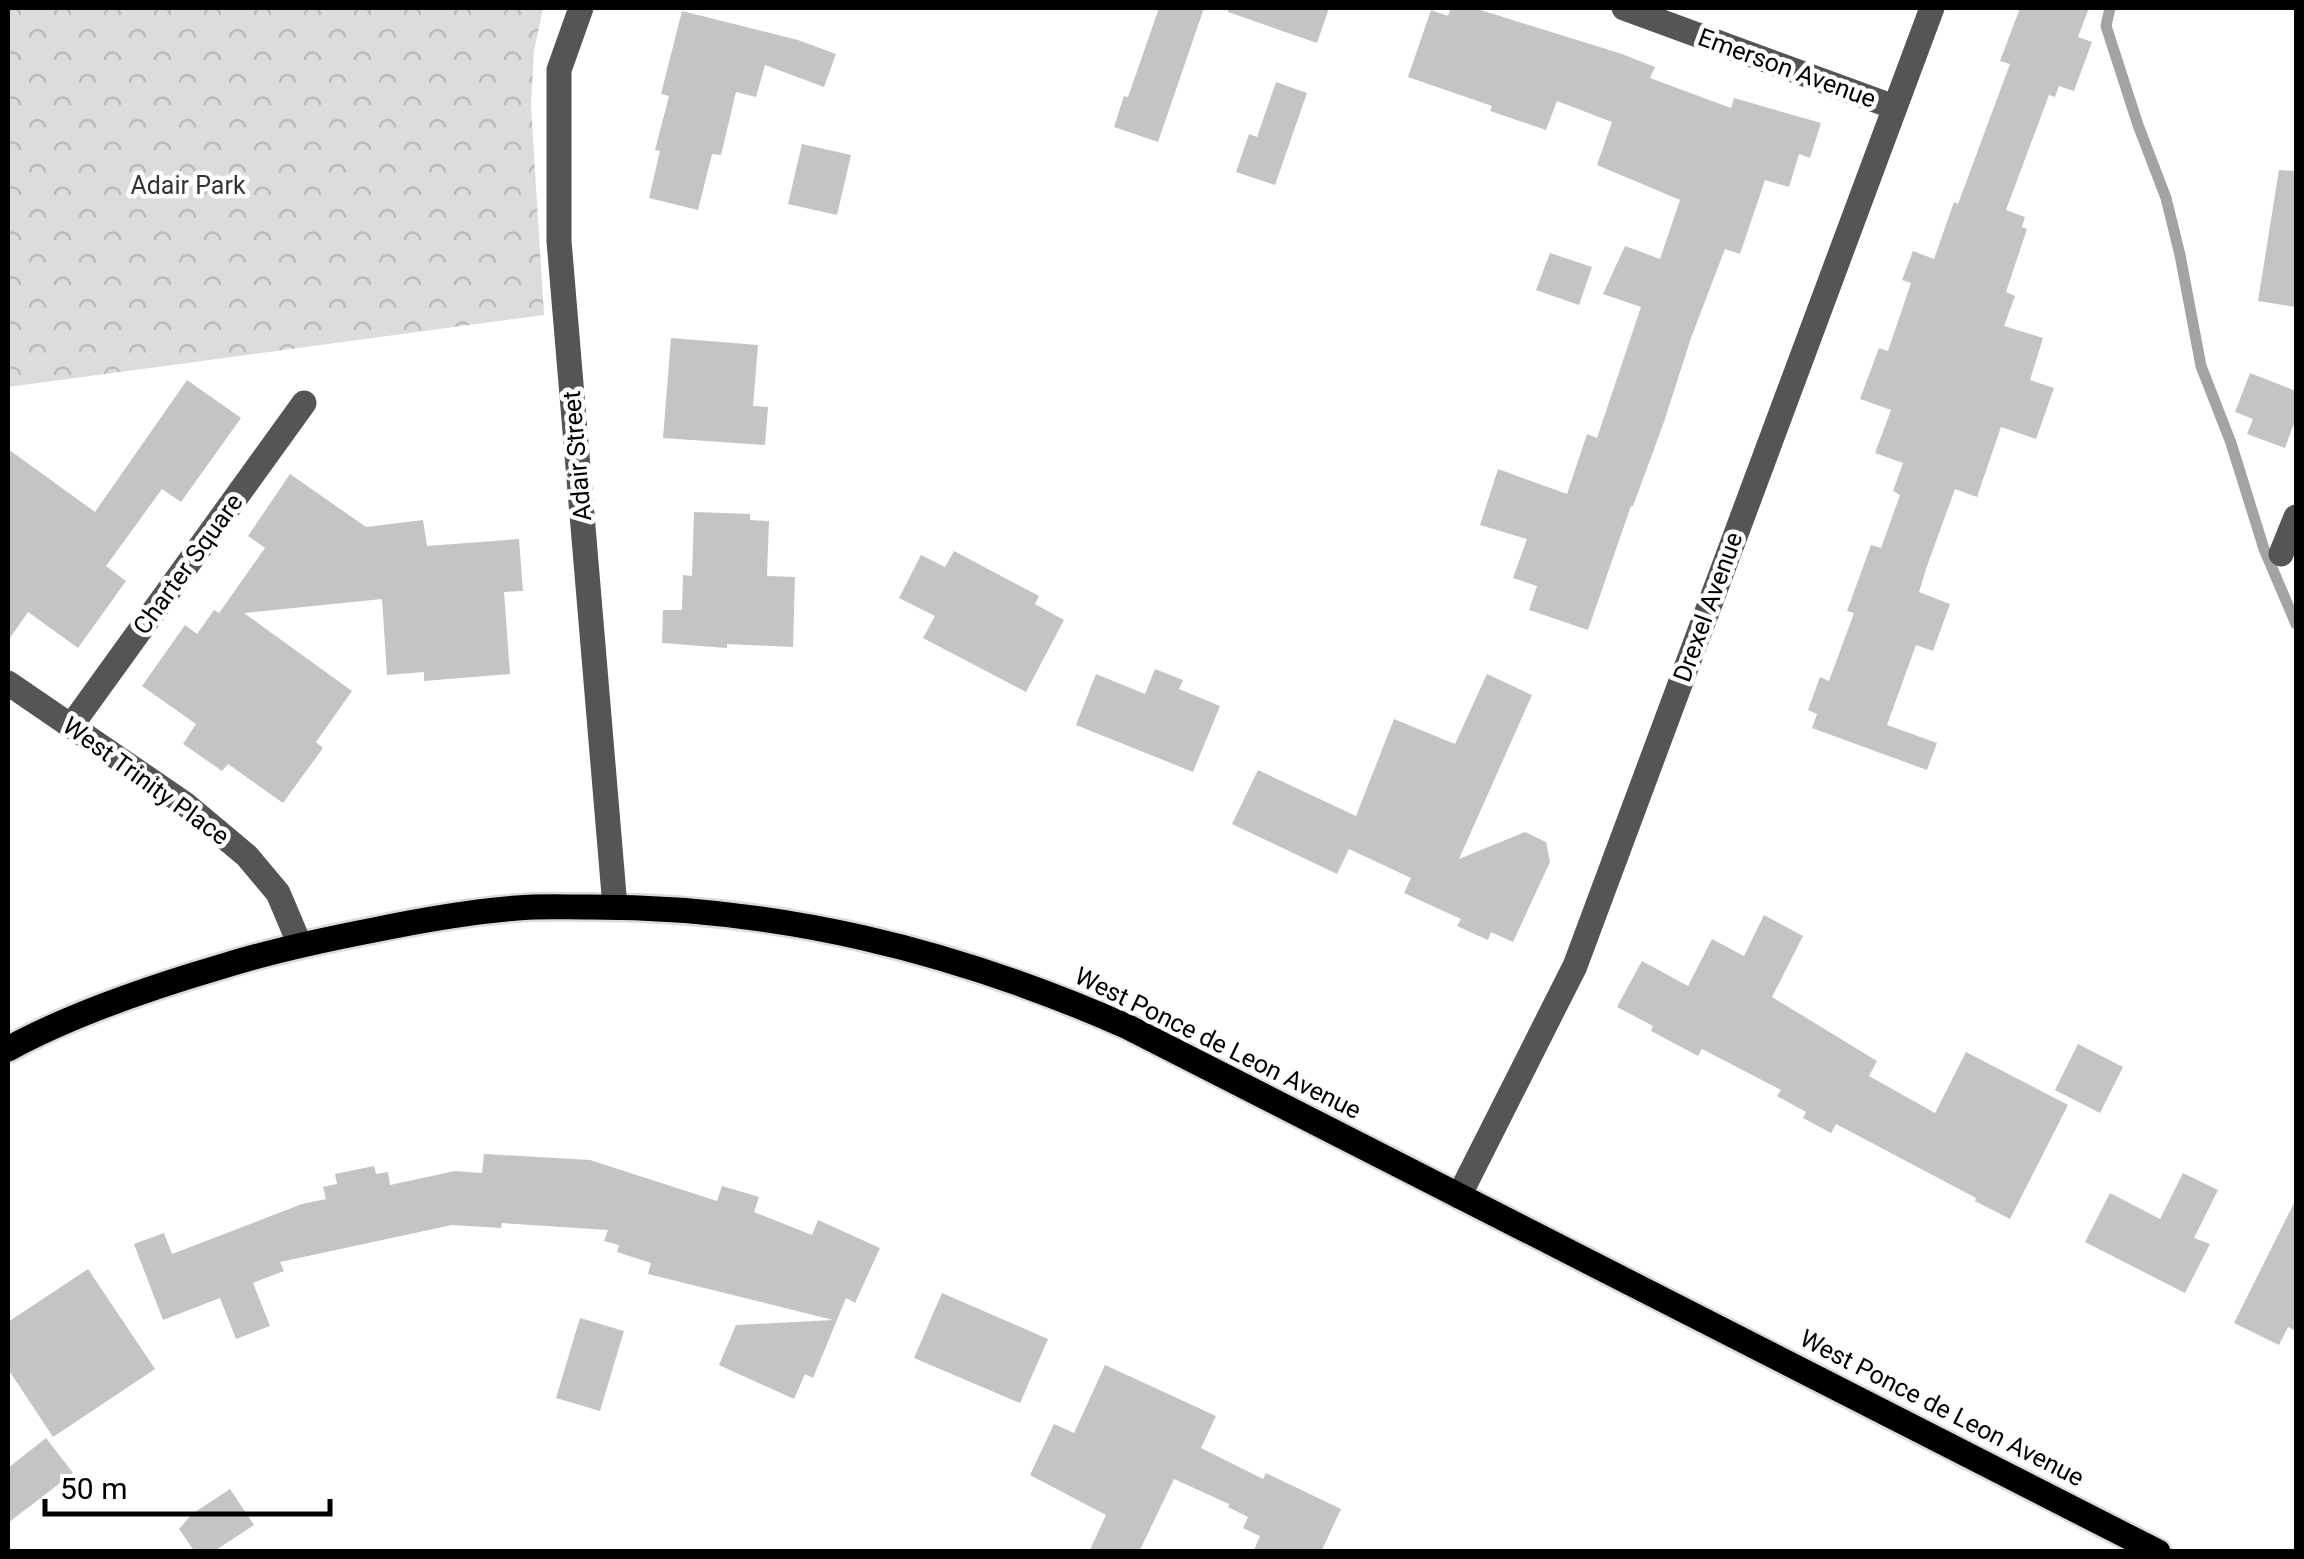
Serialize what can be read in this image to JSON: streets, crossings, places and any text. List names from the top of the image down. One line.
{"streets":{"main road":["West Ponce de Leon Avenue"],"street":["Emerson Avenue","Adair Street","Charter Square","Drexel Avenue","West Trinity Place"]},"crossings":[["Emerson Avenue","Drexel Avenue"],["Adair Street","West Ponce de Leon Avenue"],["Charter Square","West Trinity Place"],["Drexel Avenue","West Ponce de Leon Avenue"],["West Trinity Place","West Ponce de Leon Avenue"]],"parks":["Adair Park"],"scale_bar":"50 m"}
